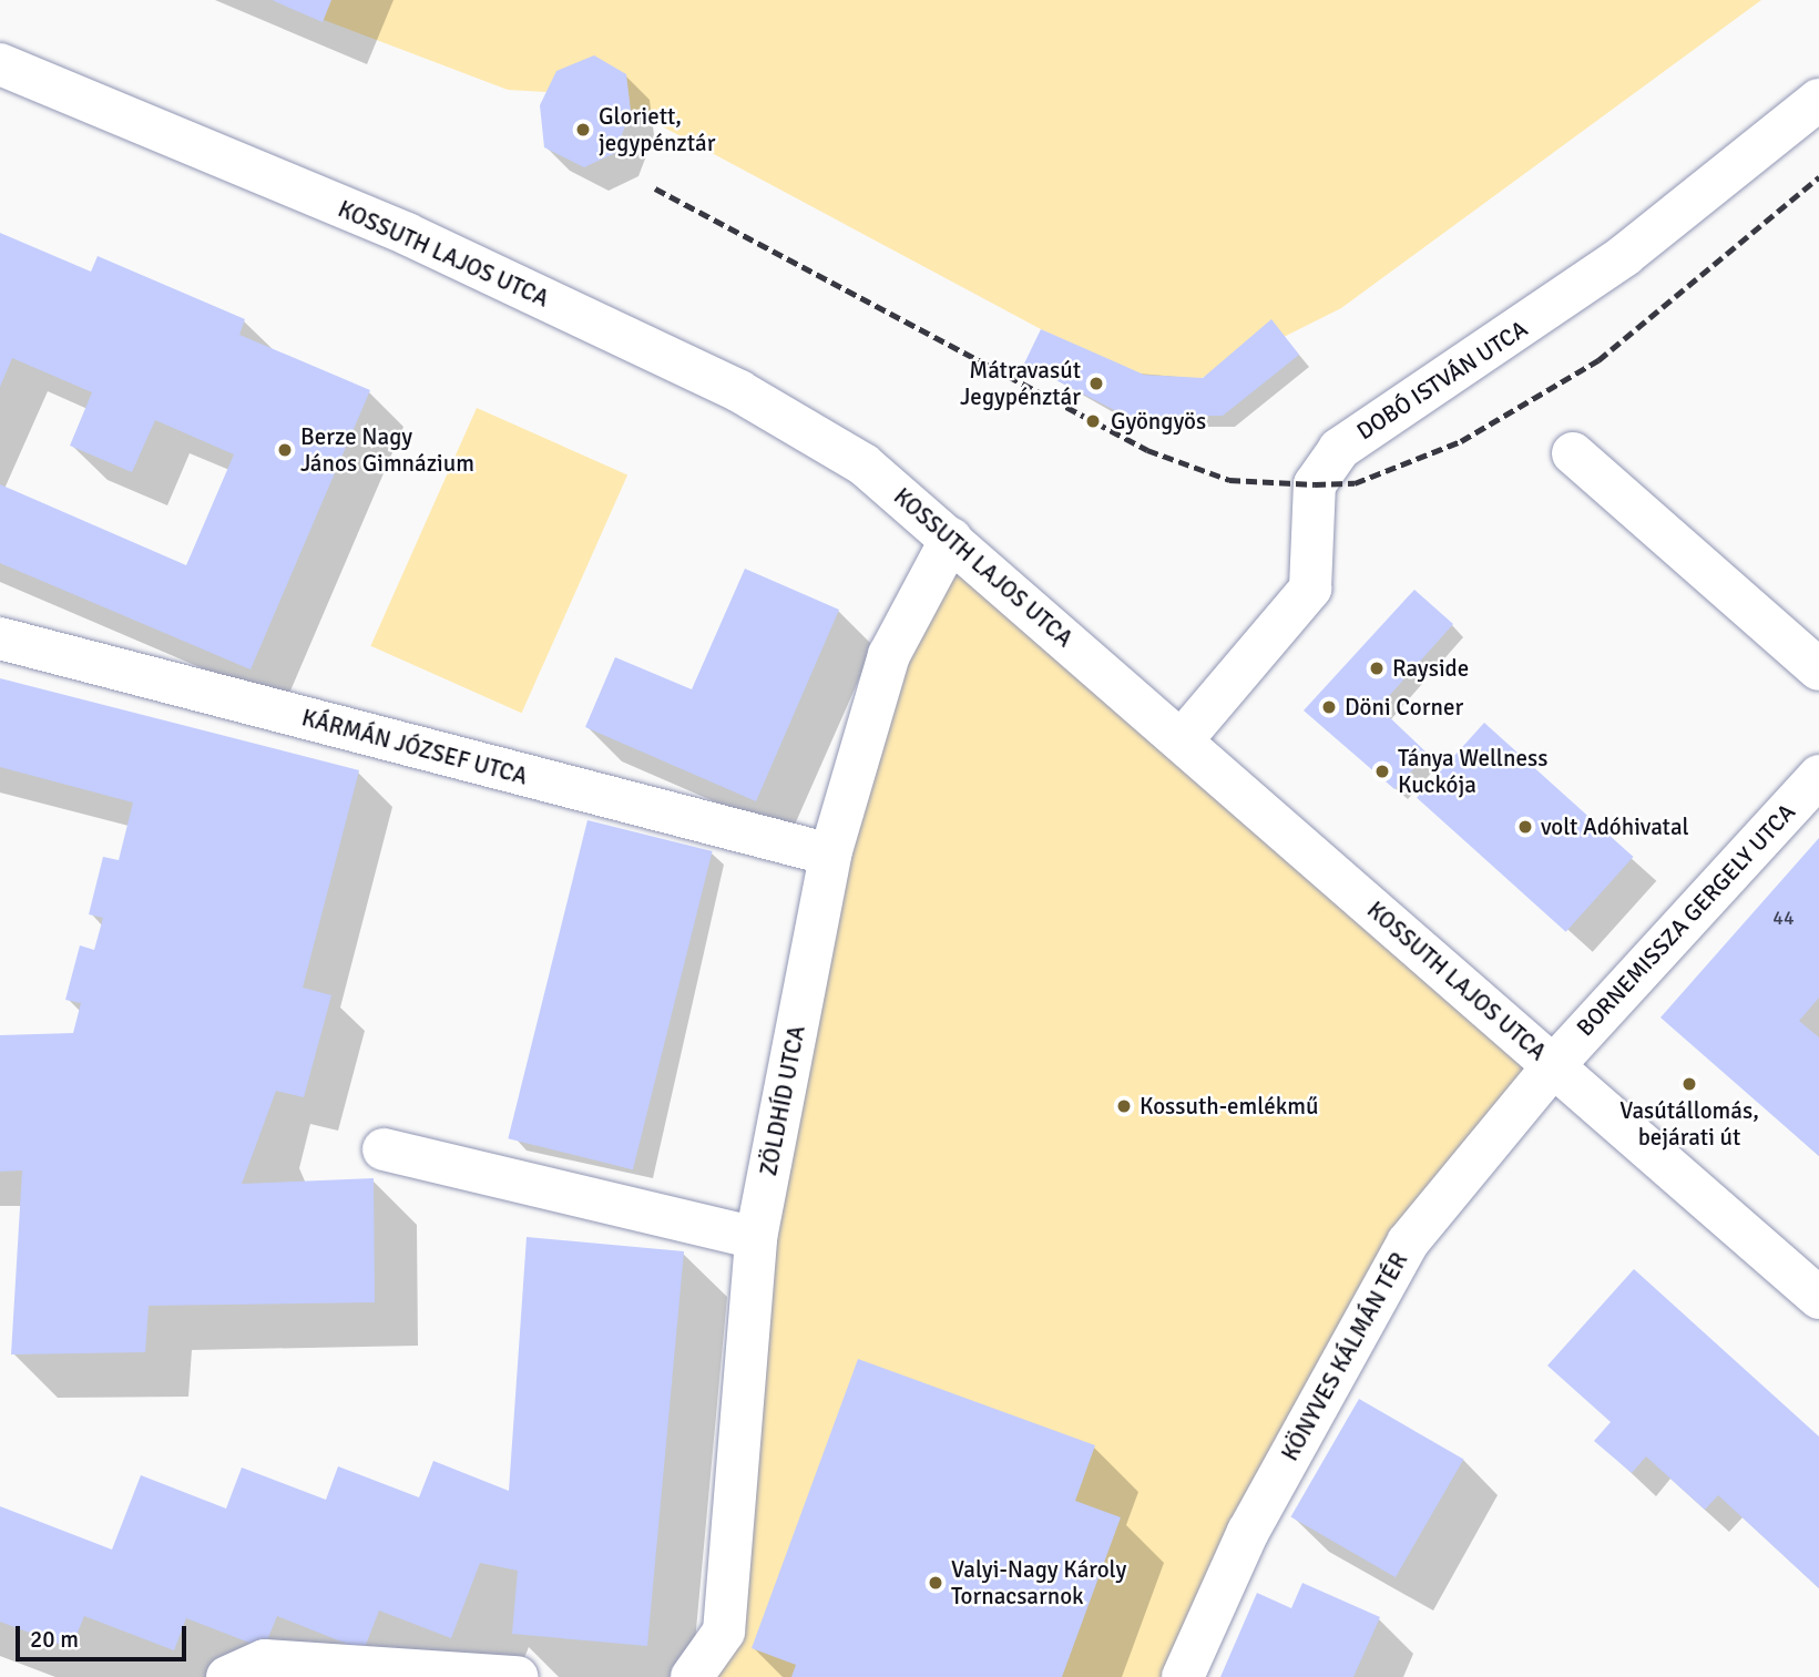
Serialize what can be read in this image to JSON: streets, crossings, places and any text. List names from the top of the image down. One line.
{"streets":{"street":["KOSSUTH LAJOS UTCA","DOBÓ ISTVÁN UTCA","KÁRMÁN JÓZSEF UTCA","BORNEMISSZA GERGELY UTCA","ZÖLDHÍD UTCA","KÖNYVES KÁLMÁN TÉR"]},"crossings":[["KOSSUTH LAJOS UTCA","DOBÓ ISTVÁN UTCA"],["KOSSUTH LAJOS UTCA","BORNEMISSZA GERGELY UTCA"],["KOSSUTH LAJOS UTCA","ZÖLDHÍD UTCA"],["KOSSUTH LAJOS UTCA","KÖNYVES KÁLMÁN TÉR"],["KÁRMÁN JÓZSEF UTCA","ZÖLDHÍD UTCA"],["BORNEMISSZA GERGELY UTCA","KÖNYVES KÁLMÁN TÉR"]],"places":["Gloriett, jegypénztár","Mátravasút Jegypénztár","Gyöngyös","Berze Nagy János Gimnázium","Rayside","Döni Corner","Tánya Wellness Kuckója","volt Adóhivatal","Vasútállomás, bejárati út","Kossuth-emlékmű","Valyi-Nagy Károly Tornacsarnok"],"house_numbers":["44"],"scale_bar":"20 m"}
